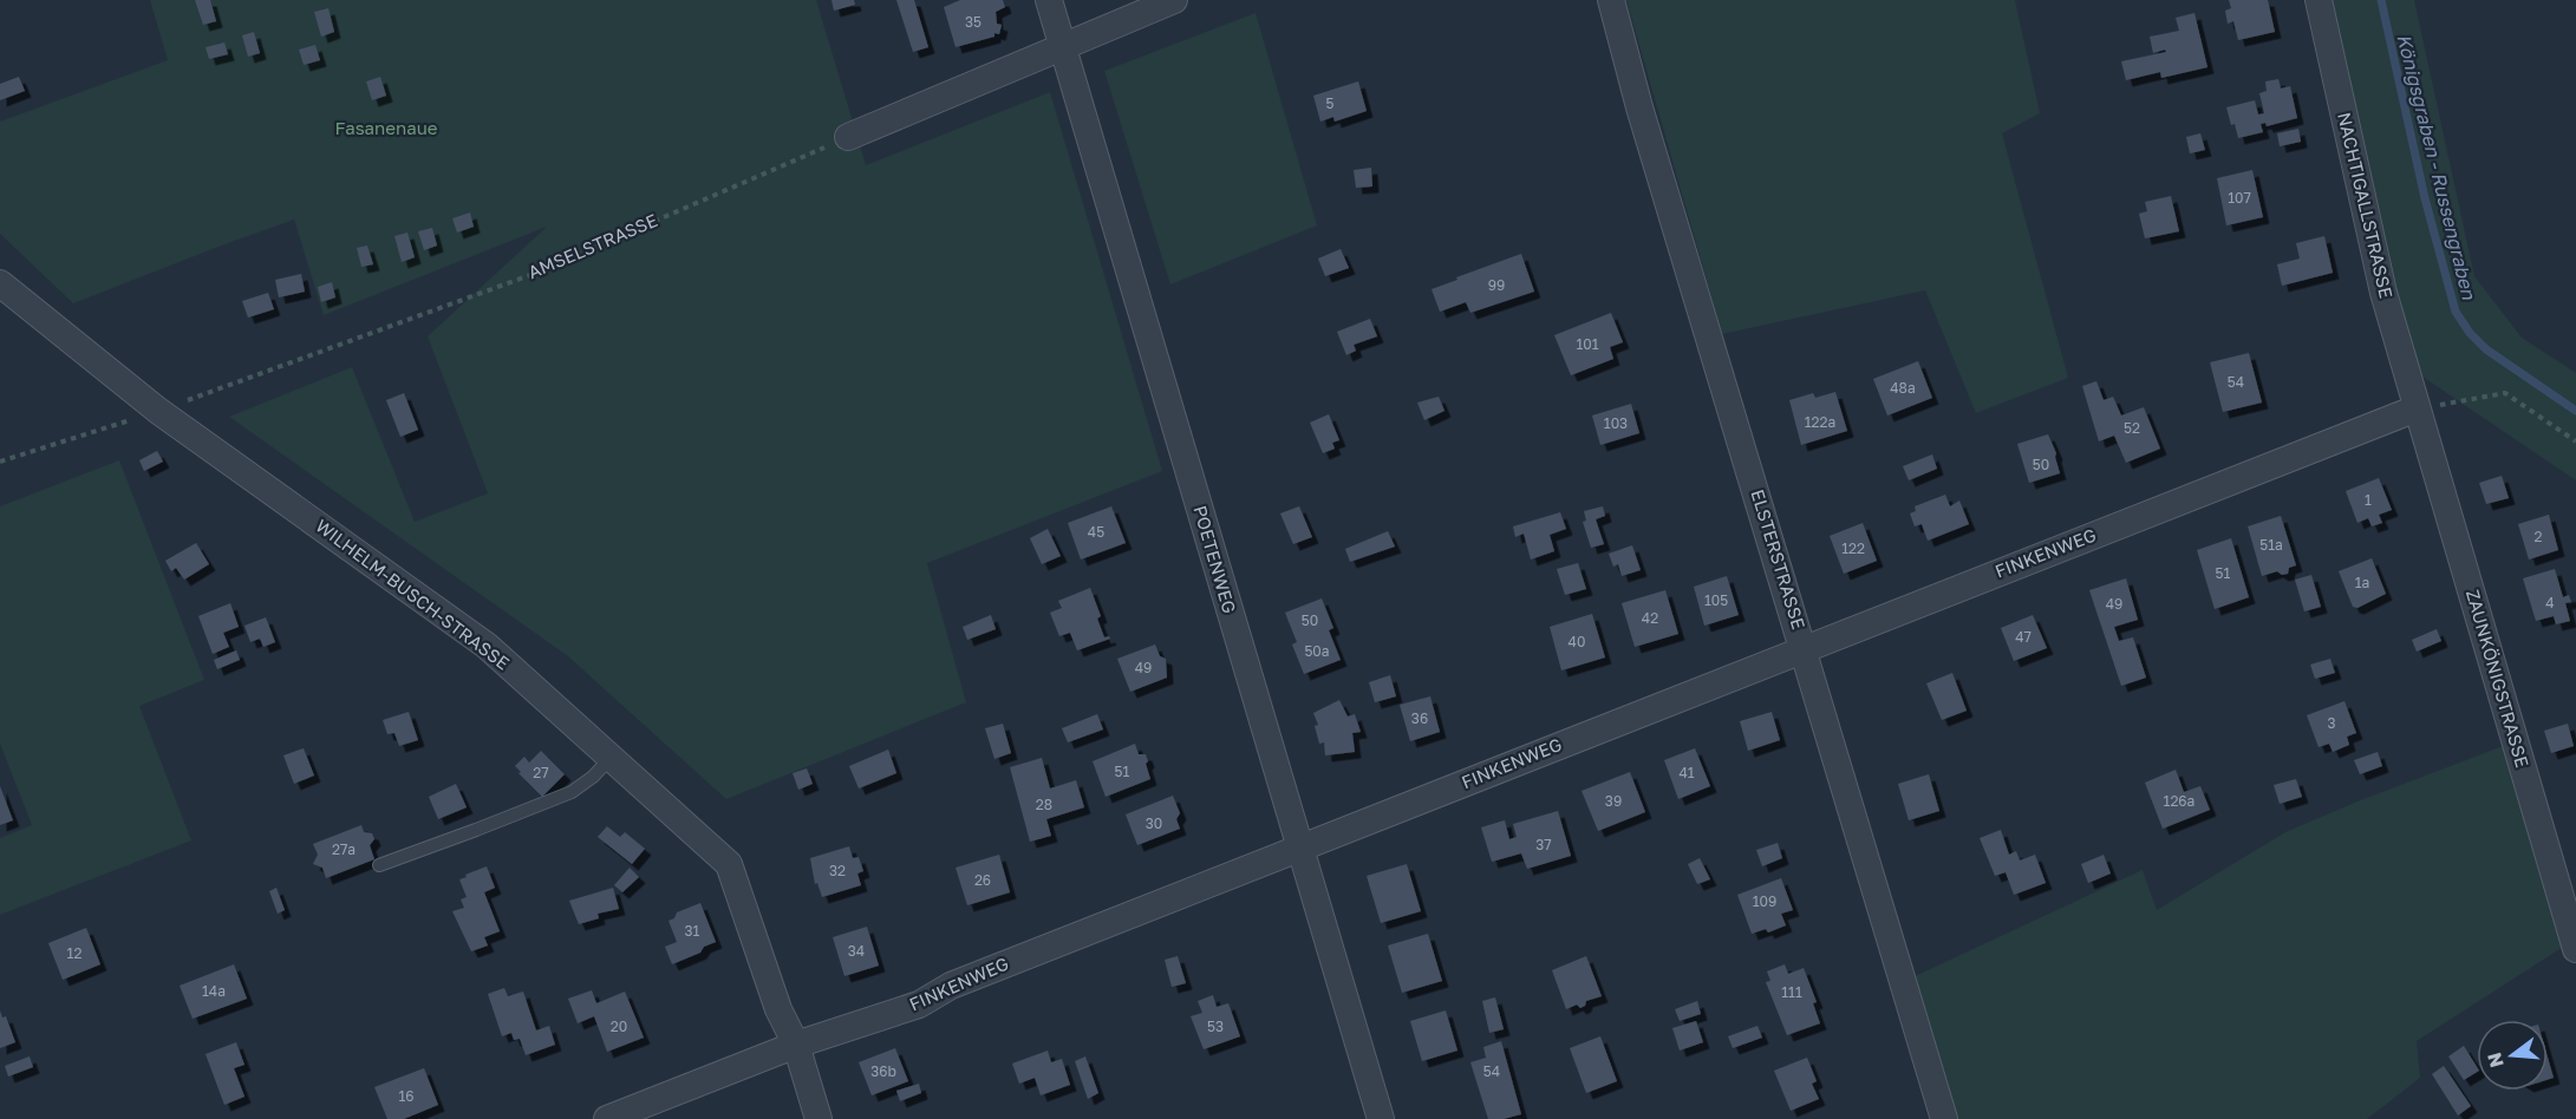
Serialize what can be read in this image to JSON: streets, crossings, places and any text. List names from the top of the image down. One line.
{"streets":{"street":["NACHTIGALLSTRASSE","FINKENWEG","POETENWEG","ELSTERSTRASSE","WILHELM-BUSCH-STRASSE","ZAUNKÖNIGSTRASSE"],"path":["AMSELSTRASSE"]},"crossings":[["NACHTIGALLSTRASSE","FINKENWEG"],["NACHTIGALLSTRASSE","ZAUNKÖNIGSTRASSE"],["AMSELSTRASSE","WILHELM-BUSCH-STRASSE"],["FINKENWEG","POETENWEG"],["FINKENWEG","ELSTERSTRASSE"],["FINKENWEG","WILHELM-BUSCH-STRASSE"],["FINKENWEG","ZAUNKÖNIGSTRASSE"]],"water":["Königsgraben - Russengraben"],"parks":["Fasanenaue"],"house_numbers":["35","5","107","99","101","54","48a","122a","103","52","50","1","45","2","51a","122","51","1a","105","4","49","42","50","47","40","50a","49","36","3","51","27","41","39","126a","28","30","37","27a","32","26","109","31","34","12","14a","111","20","53","36b","54","16"],"north":"left"}
